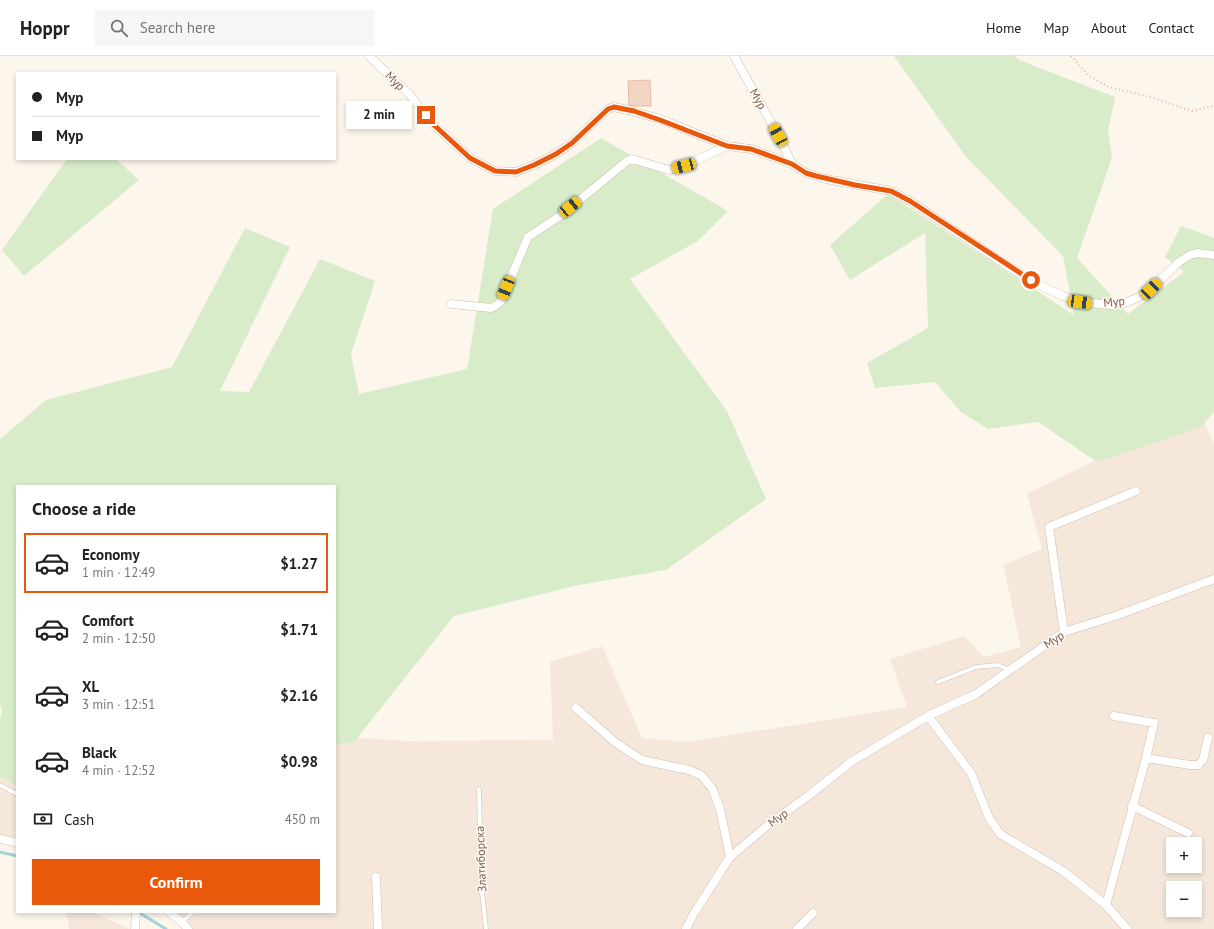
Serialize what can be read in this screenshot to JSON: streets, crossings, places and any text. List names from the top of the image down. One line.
{"streets":{"street":["Мур"],"lane":["Златиборска"]},"page":{"header":"Hoppr","search":"Search here","nav":["Home","Map","About","Contact"],"banner":["Мур","Мур"],"bubble":"2 min","heading":"Choose a ride","list":[{"name":"Economy","note":"1 min · 12:49","value":"$1.27"},{"name":"Comfort","note":"2 min · 12:50","value":"$1.71"},{"name":"XL","note":"3 min · 12:51","value":"$2.16"},{"name":"Black","note":"4 min · 12:52","value":"$0.98"}],"pay":["Cash","450 m"],"map_buttons":["+","−"],"buttons":"Confirm"}}
